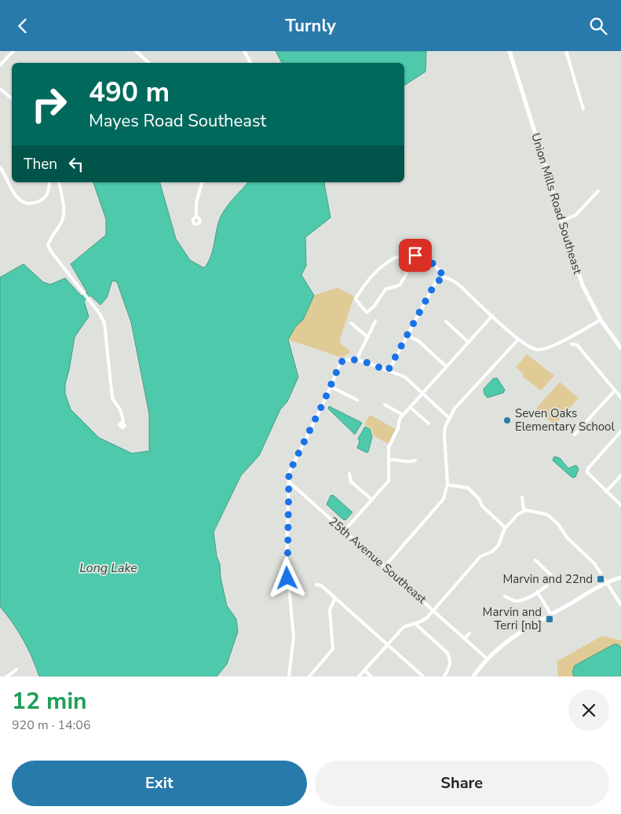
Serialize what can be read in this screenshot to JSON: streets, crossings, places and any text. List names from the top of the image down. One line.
{"streets":{"street":["Union Mills Road Southeast","25th Avenue Southeast"]},"water":["Long Lake"],"places":{"other":["Seven Oaks Elementary School"],"transit":["Marvin and 22nd","Marvin and Terri [nb]"]},"page":{"header":"Turnly","turn":["490 m","Mayes Road Southeast"],"then":"Then","heading":["12 min","920 m · 14:06"],"buttons":["Exit","Share"]}}
